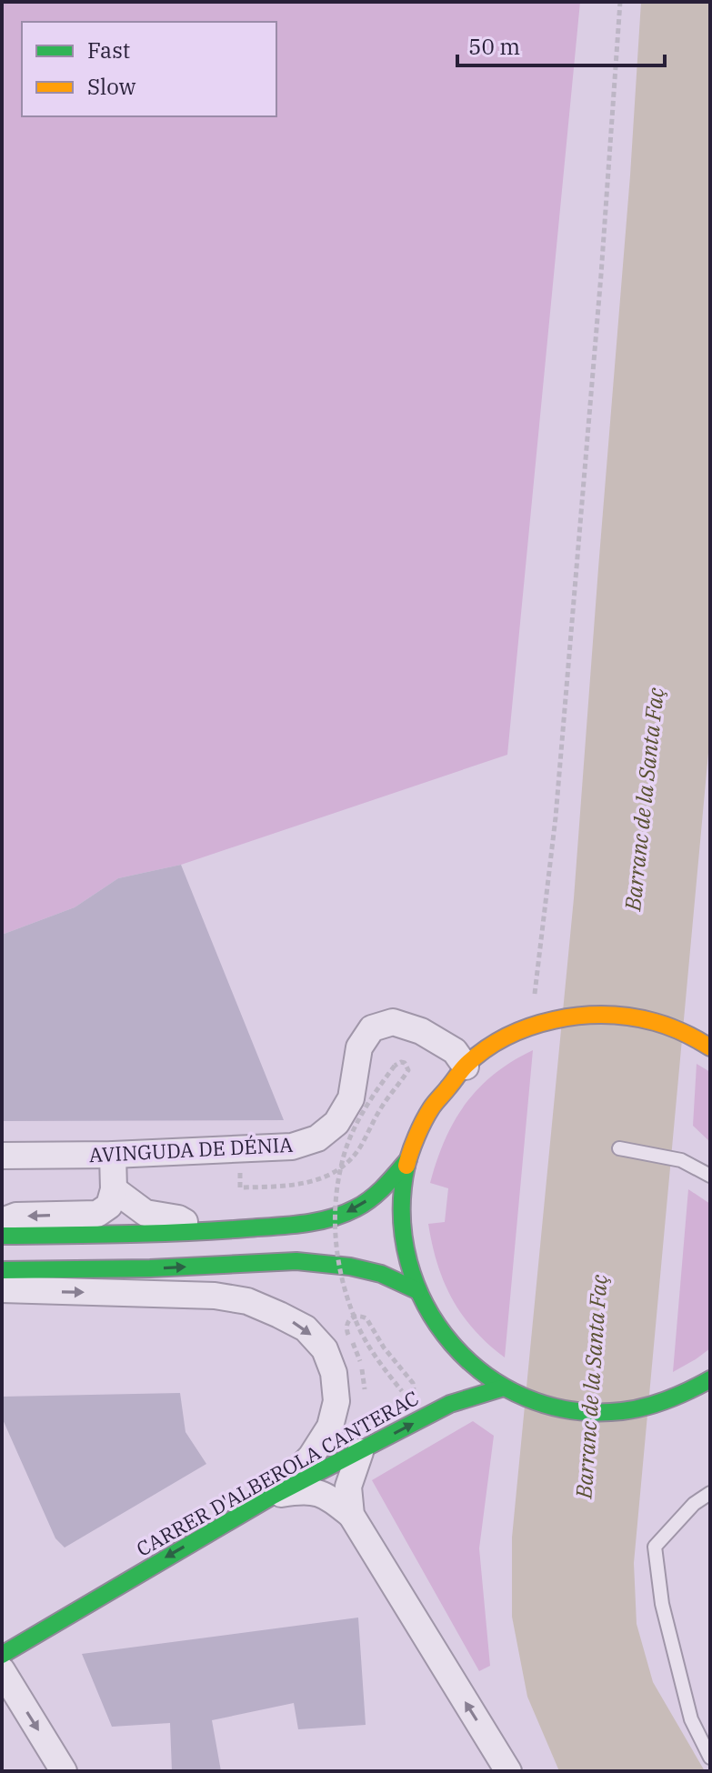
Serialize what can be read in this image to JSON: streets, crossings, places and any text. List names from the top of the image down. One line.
{"streets":{"main road":["CARRER D'ALBEROLA CANTERAC"],"street":["AVINGUDA DE DÉNIA"]},"water":["Barranc de la Santa Faç"],"legend":["Fast","Slow"],"scale_bar":"50 m"}
